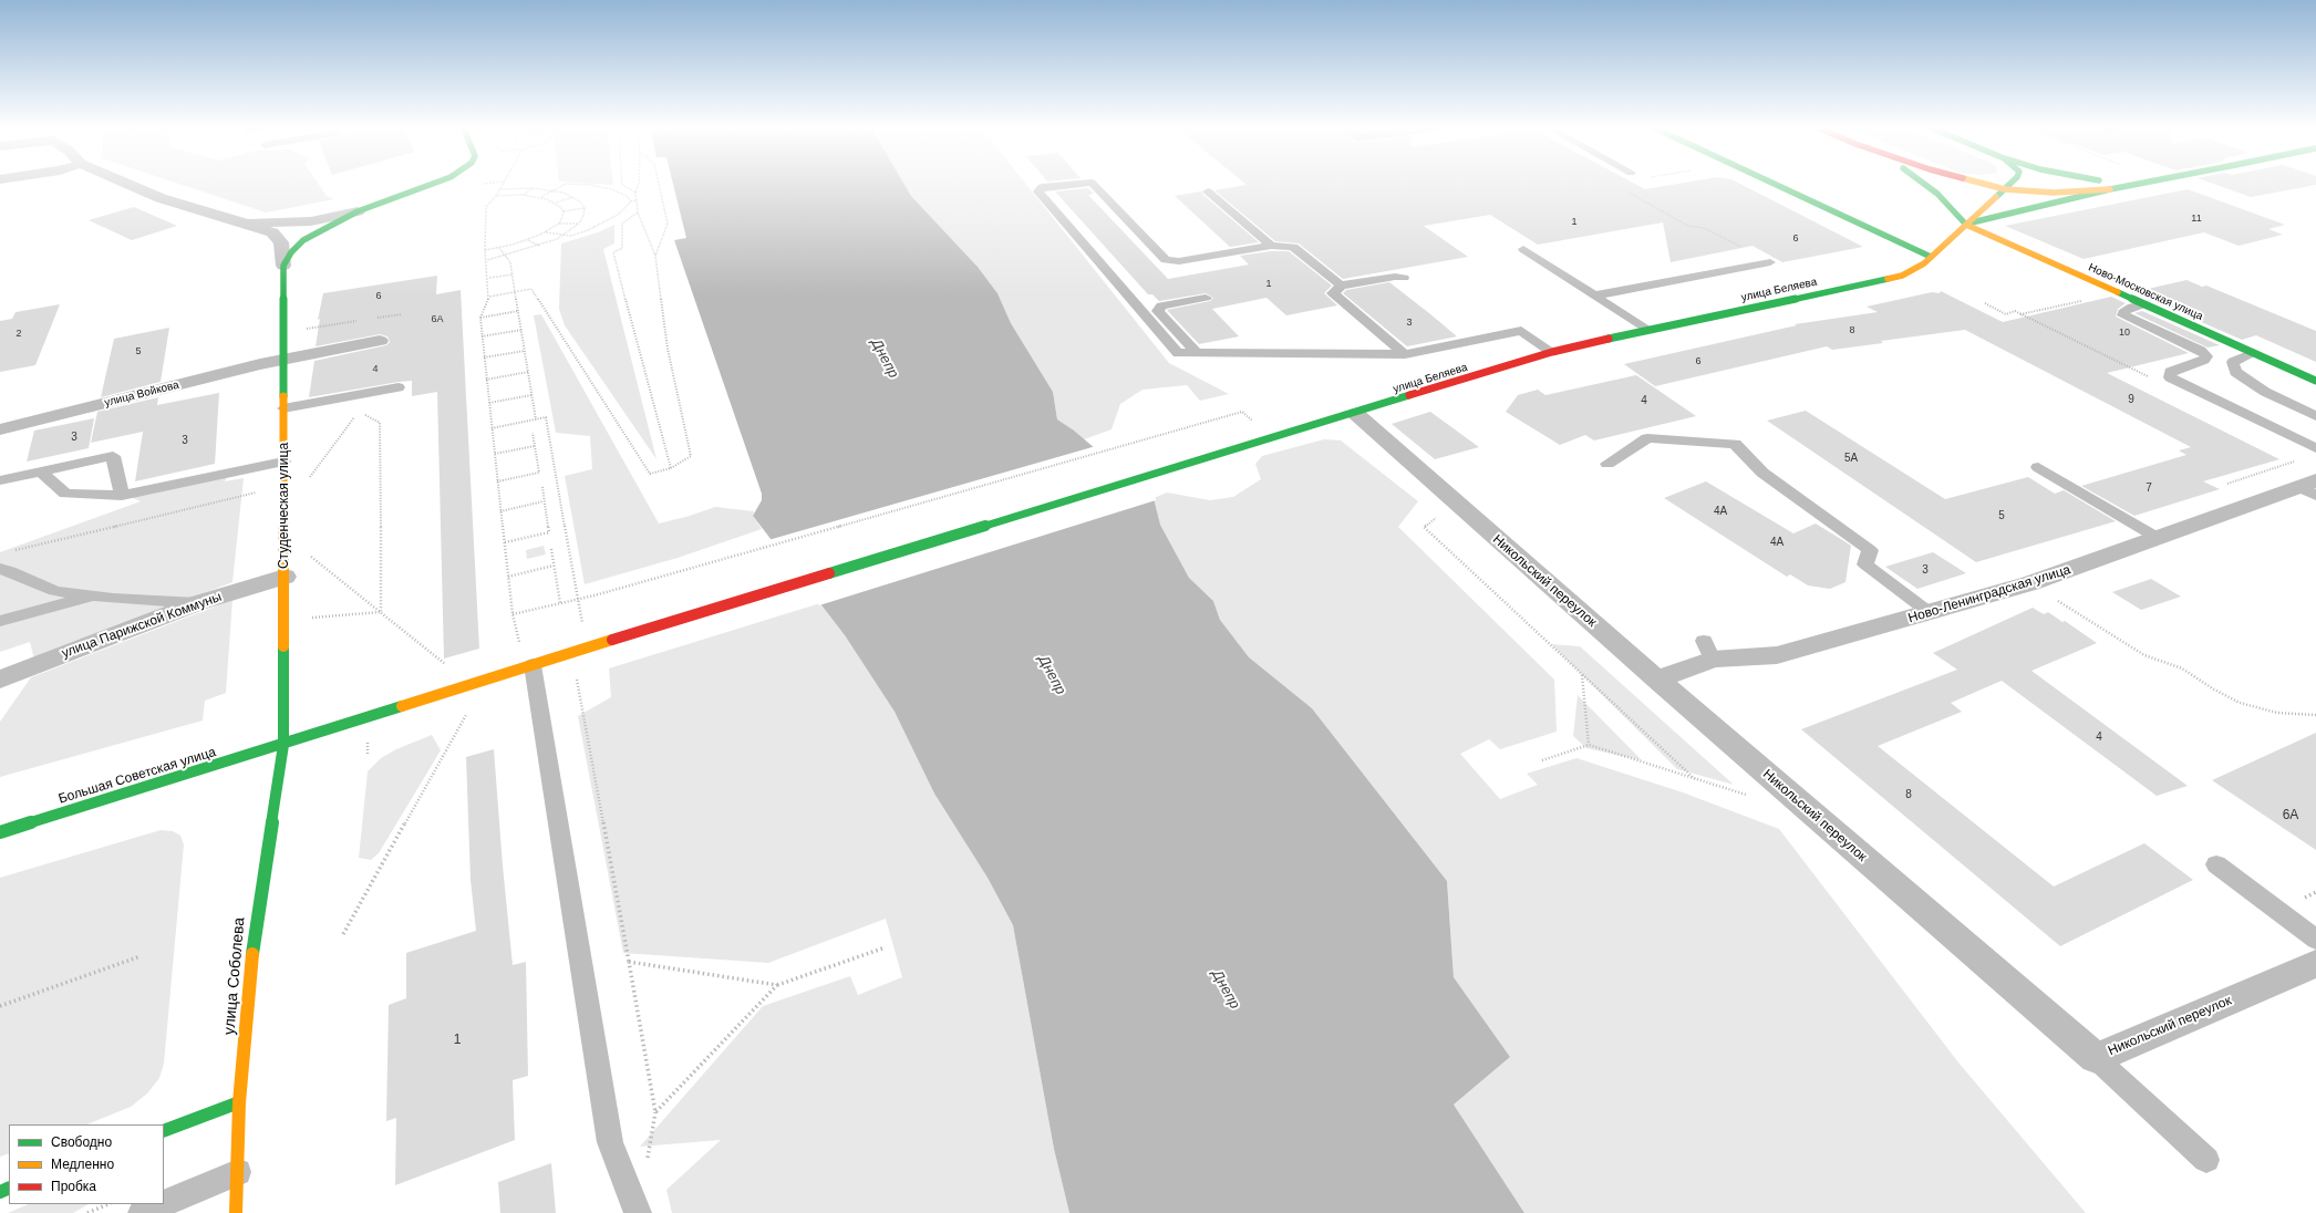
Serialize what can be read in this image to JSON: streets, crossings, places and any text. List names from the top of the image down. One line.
{"streets":{"main road":["улица Беляева","Ново-Московская улица","Студенческая улица","Большая Советская улица","улица Соболева"],"street":["улица Войкова","Никольский переулок","Ново-Ленинградская улица","улица Парижской Коммуны"]},"crossings":[["улица Беляева","Ново-Московская улица"],["улица Беляева","Никольский переулок"],["улица Беляева","Большая Советская улица"],["улица Войкова","Студенческая улица"],["Студенческая улица","улица Парижской Коммуны"],["Студенческая улица","Большая Советская улица"],["Студенческая улица","улица Соболева"],["Никольский переулок","Ново-Ленинградская улица"],["Большая Советская улица","улица Соболева"]],"water":["Днепр"],"house_numbers":["11","1","6","1","6","6А","3","8","10","2","5","6","4","9","4","3","3","5А","7","4А","5","4А","3","4","8","6А","1"],"legend":["Свободно","Медленно","Пробка"]}
